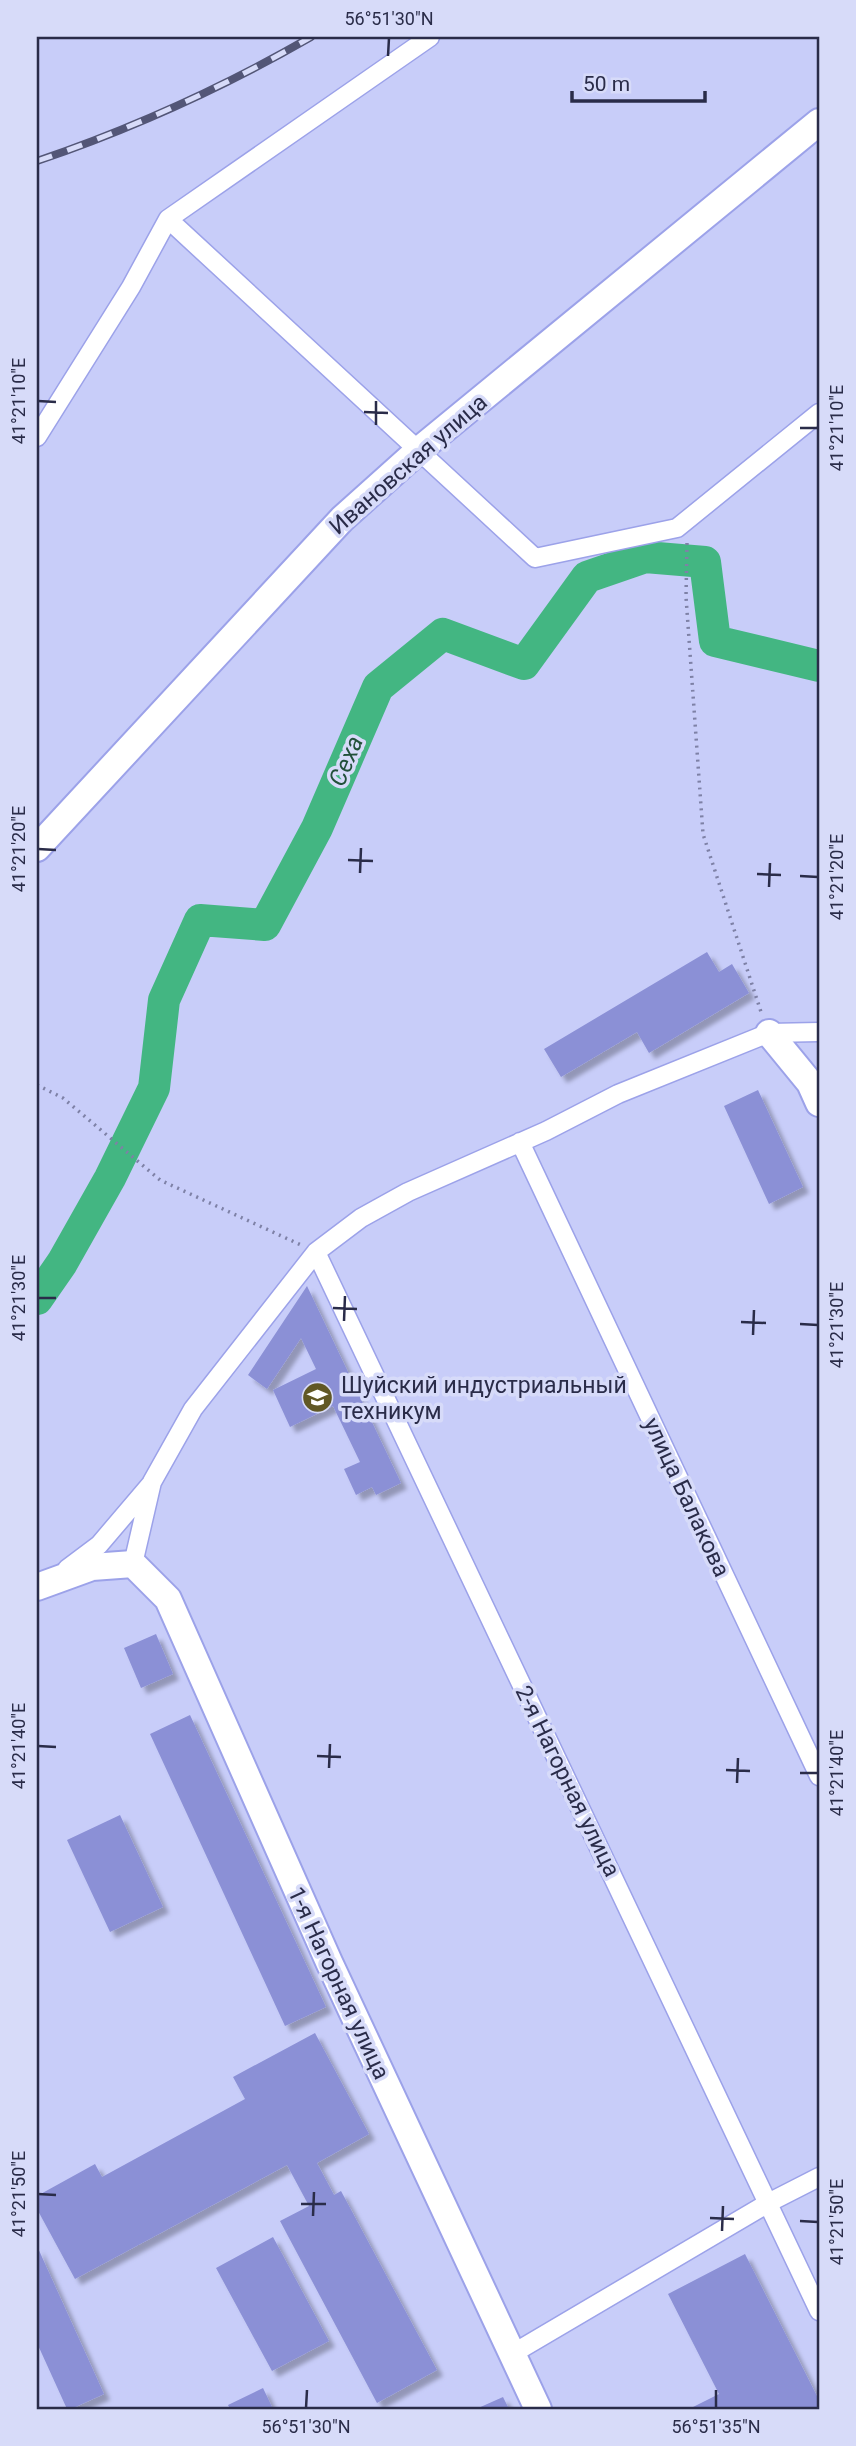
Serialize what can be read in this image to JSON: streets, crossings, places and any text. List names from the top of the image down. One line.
{"streets":{"street":["Ивановская улица","улица Балакова","2-я Нагорная улица","1-я Нагорная улица"]},"water":["Сеха"],"places":{"school or university":["Шуйский индустриальный техникум"]},"scale_bar":"50 m","coordinates":["56°51'30\"N","41°21'10\"E","41°21'20\"E","41°21'30\"E","41°21'40\"E","41°21'50\"E","56°51'35\"N"]}
